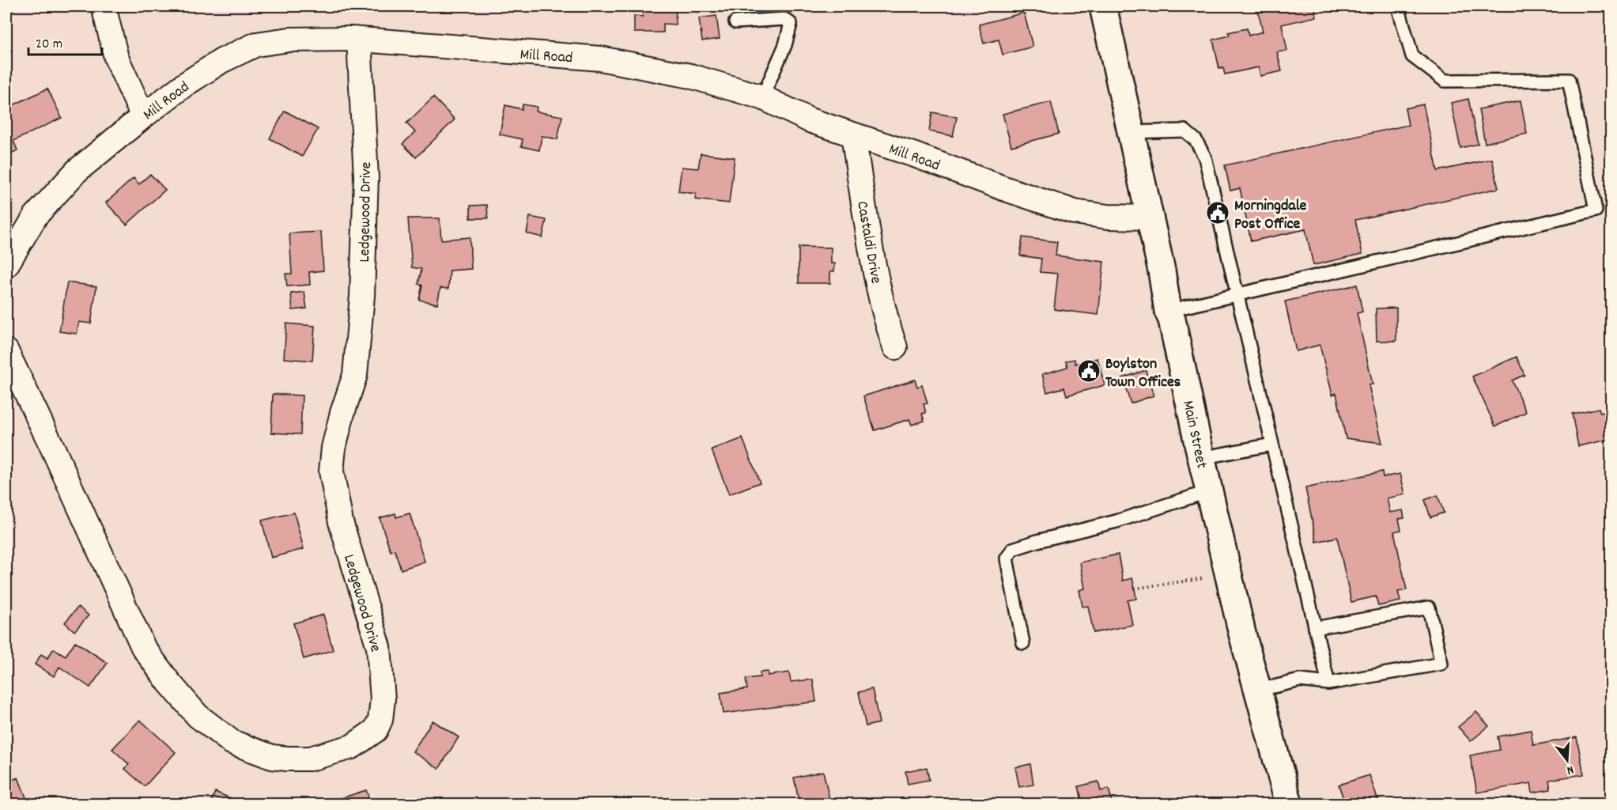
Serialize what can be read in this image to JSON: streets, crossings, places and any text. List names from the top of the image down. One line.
{"streets":{"main road":["Main Street"],"street":["Mill Road","Ledgewood Drive","Castaldi Drive"]},"crossings":[["Mill Road","Ledgewood Drive"],["Mill Road","Castaldi Drive"],["Mill Road","Main Street"]],"places":{"public building":["Morningdale Post Office","Boylston Town Offices"]},"scale_bar":"20 m","north":"bottom"}
